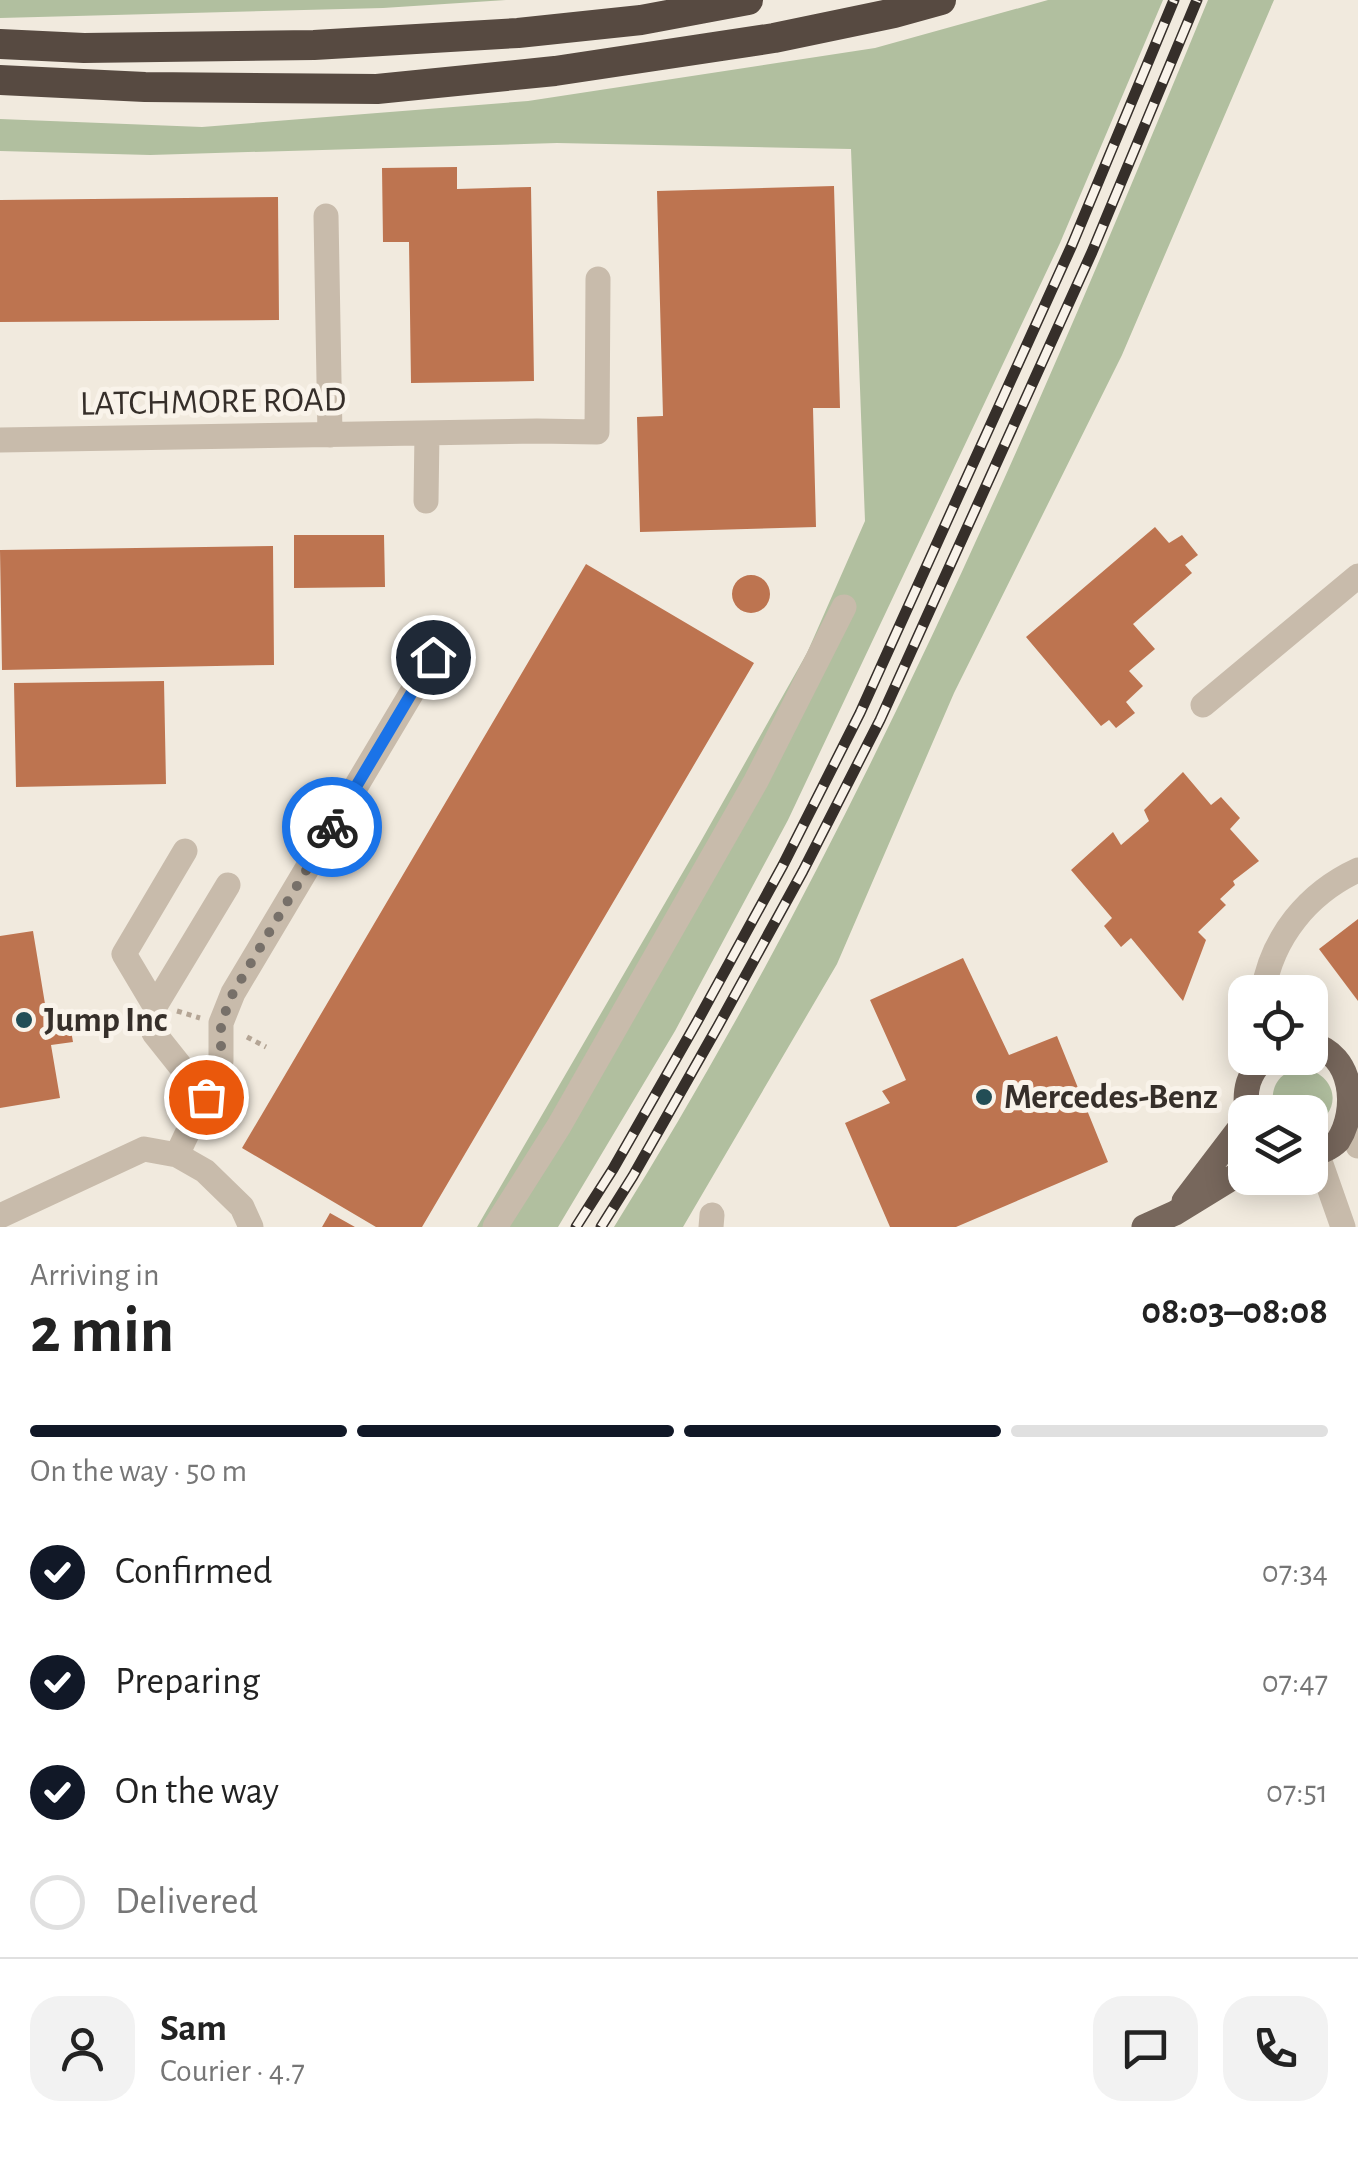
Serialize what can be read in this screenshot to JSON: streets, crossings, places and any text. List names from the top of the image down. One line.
{"streets":{"street":["LATCHMORE ROAD"]},"places":["Jump Inc","Mercedes-Benz"],"page":{"heading":["2 min","Arriving in","08:03–08:08"],"panel":["Sam","Courier · 4.7"],"bar":"On the way · 50 m","list":[["Confirmed","07:34"],["Preparing","07:47"],["On the way","07:51"],"Delivered"]}}
